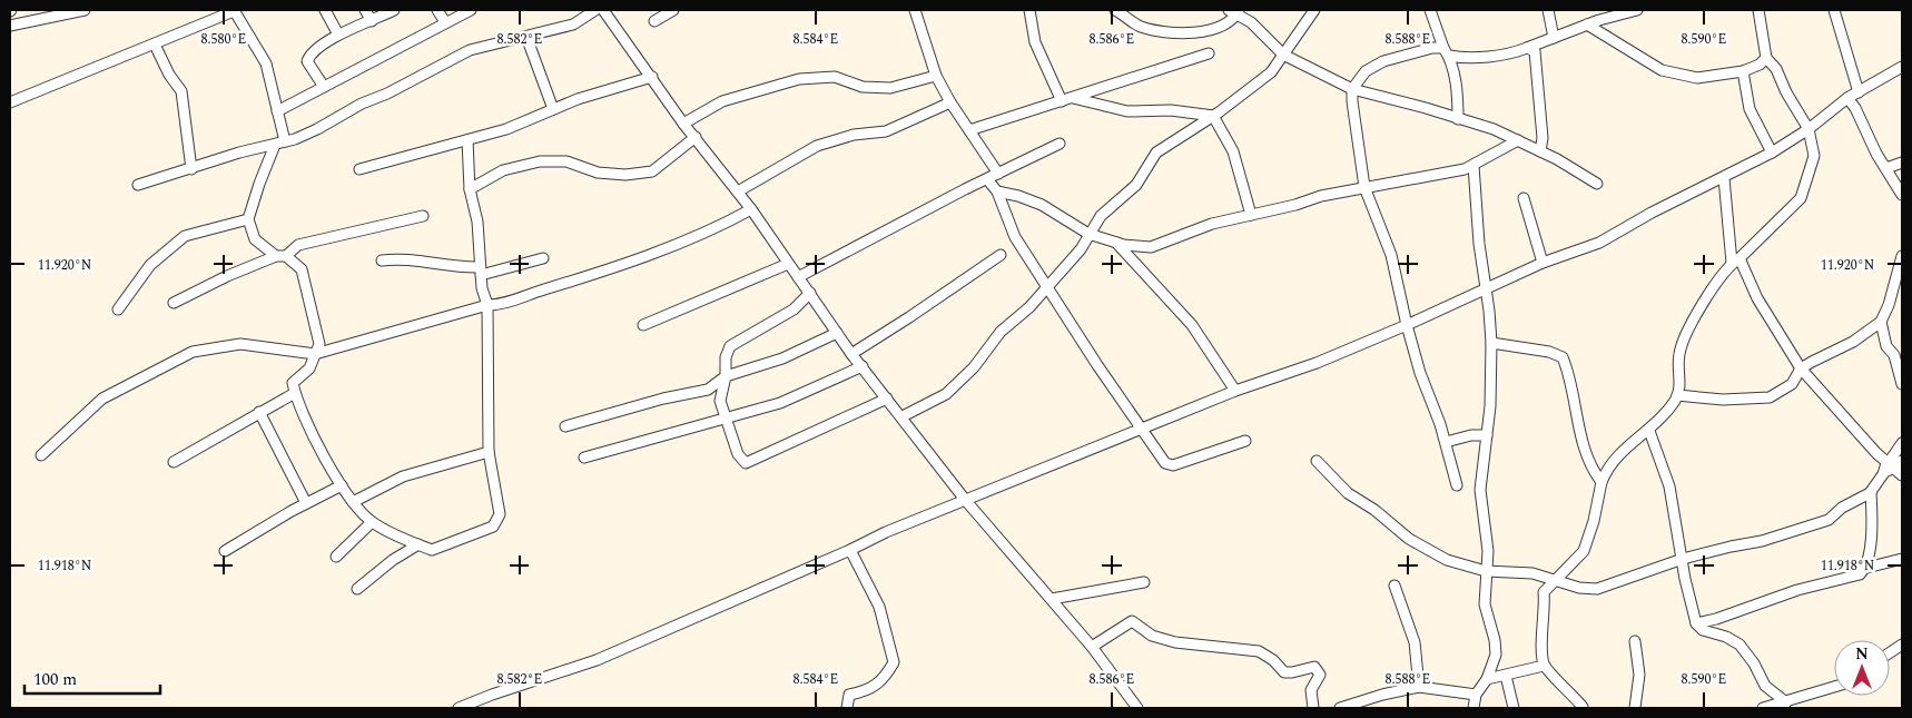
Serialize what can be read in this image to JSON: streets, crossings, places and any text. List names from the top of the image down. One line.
{"scale_bar":"100 m","north":"top","coordinates":["8.580°E","8.582°E","8.584°E","8.586°E","8.588°E","8.590°E","11.920°N","11.918°N"]}
